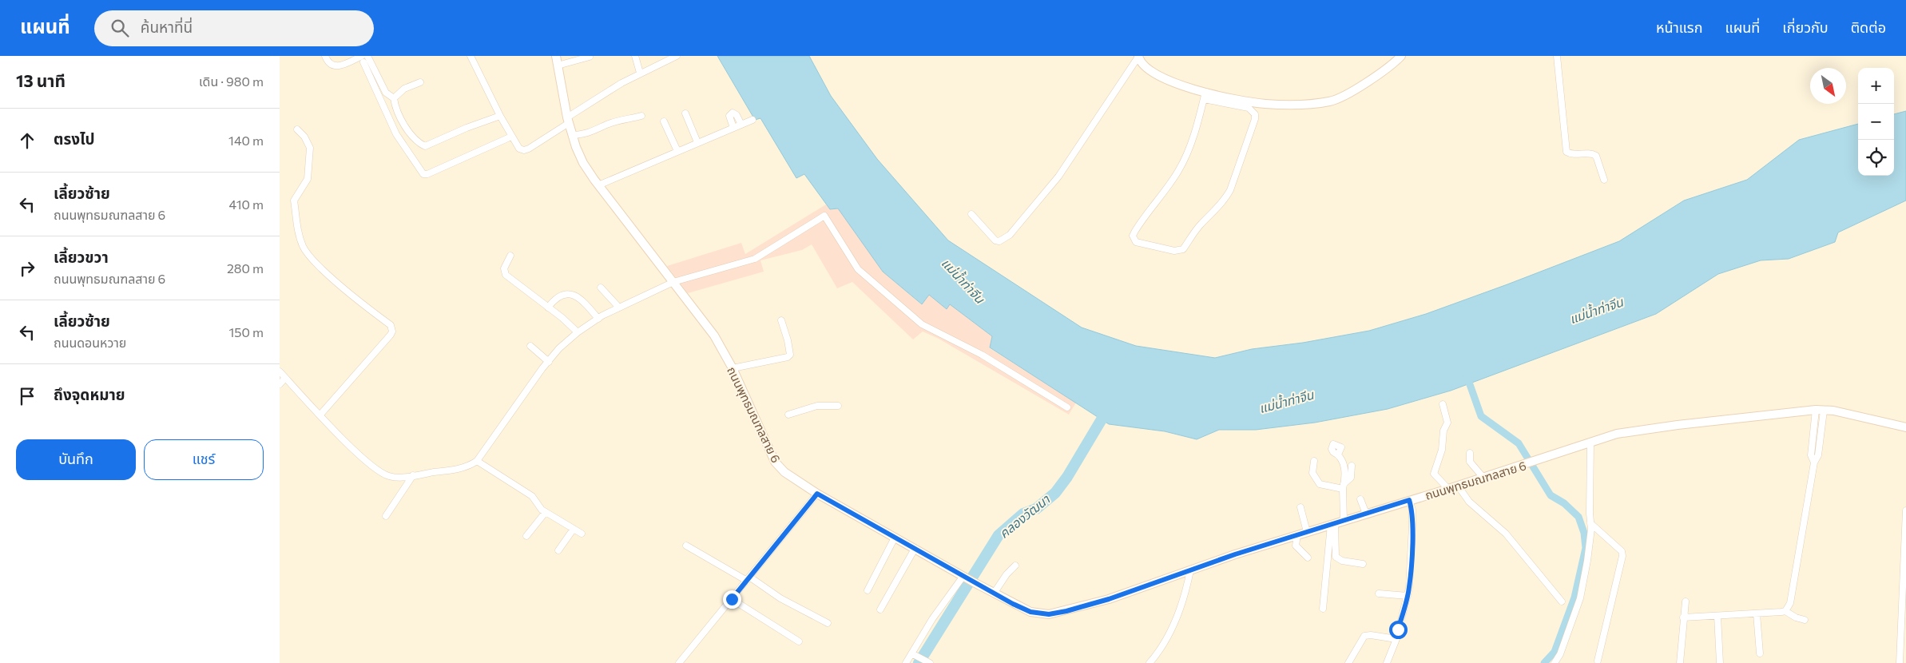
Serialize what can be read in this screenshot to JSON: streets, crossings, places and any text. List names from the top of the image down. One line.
{"streets":{"main road":["ถนนพุทธมณฑลสาย 6"]},"water":["แม่น้ำท่าจีน","คลองวัฒนา"],"north":"bottom right","page":{"header":"แผนที่","search":"ค้นหาที่นี่","nav":["หน้าแรก","แผนที่","เกี่ยวกับ","ติดต่อ"],"heading":["13 นาที","เดิน · 980 m"],"map_buttons":["+","−"],"list":[["ตรงไป","140 m"],["เลี้ยวซ้าย","ถนนพุทธมณฑลสาย 6","410 m"],["เลี้ยวขวา","ถนนพุทธมณฑลสาย 6","280 m"],["เลี้ยวซ้าย","ถนนดอนหวาย","150 m"],"ถึงจุดหมาย"],"buttons":["บันทึก","แชร์"]}}
